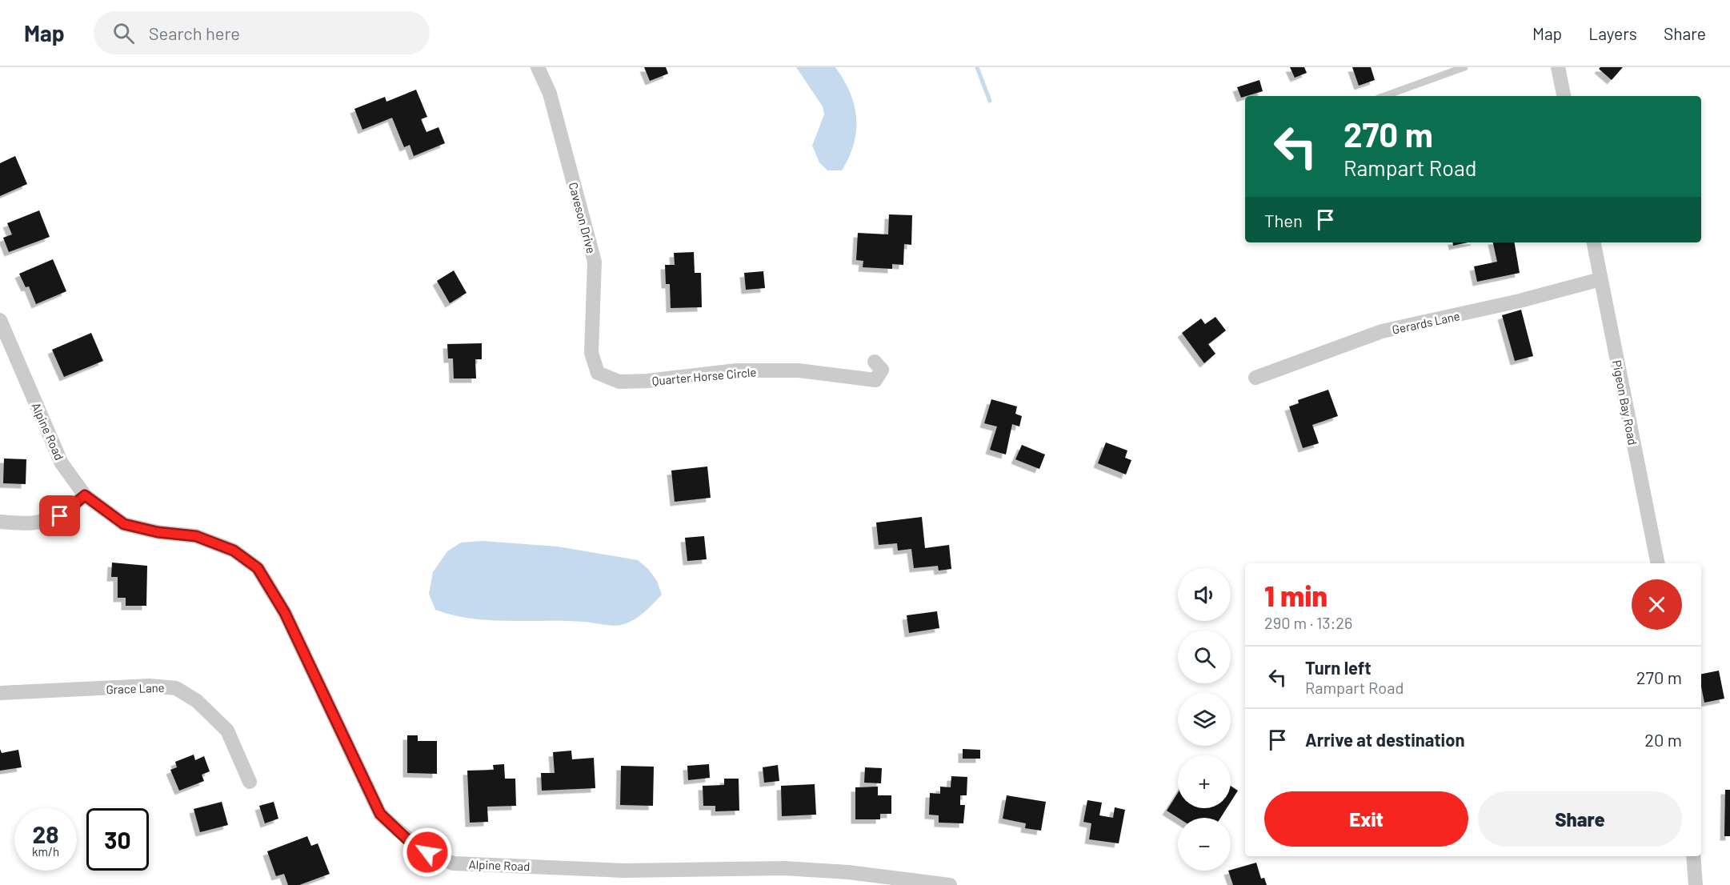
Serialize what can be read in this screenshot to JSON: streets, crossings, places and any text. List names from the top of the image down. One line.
{"streets":{"street":["Caveson Drive","Gerards Lane","Quarter Horse Circle","Pigeon Bay Road","Alpine Road","Grace Lane"]},"crossings":[["Caveson Drive","Quarter Horse Circle"],["Gerards Lane","Pigeon Bay Road"]],"page":{"header":"Map","search":"Search here","nav":["Map","Layers","Share"],"turn":["270 m","Rampart Road"],"then":"Then","heading":["1 min","290 m · 13:26"],"map_buttons":["+","−"],"list":[{"name":"Turn left","note":"Rampart Road","value":"270 m"},{"name":"Arrive at destination","value":"20 m"}],"buttons":["Exit","Share"],"speed":"28 km/h","limit":"30"}}
